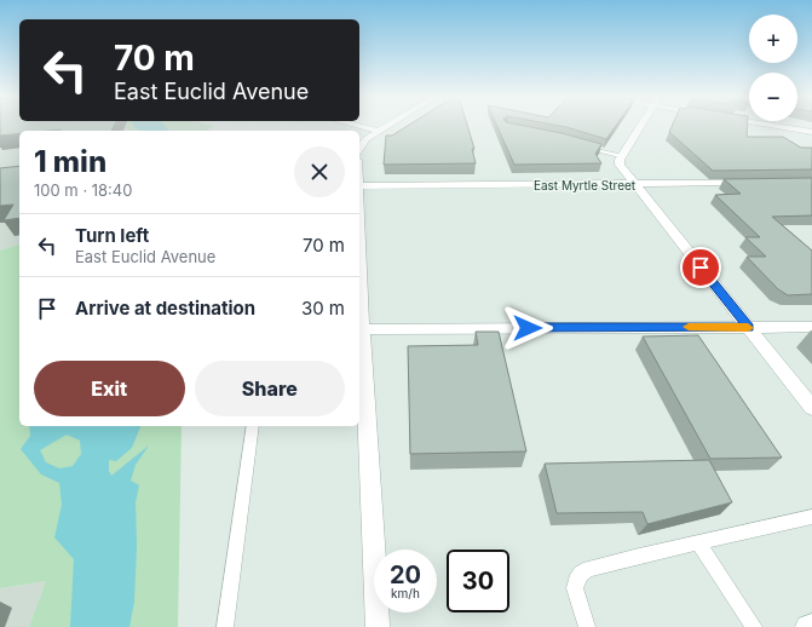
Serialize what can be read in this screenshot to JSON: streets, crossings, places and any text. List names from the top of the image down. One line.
{"streets":{"street":["East Myrtle Street"]},"page":{"map_buttons":["+","−"],"turn":["70 m","East Euclid Avenue"],"heading":["1 min","100 m · 18:40"],"list":[{"name":"Turn left","note":"East Euclid Avenue","value":"70 m"},{"name":"Arrive at destination","value":"30 m"}],"buttons":["Exit","Share"],"speed":"20 km/h","limit":"30"}}
